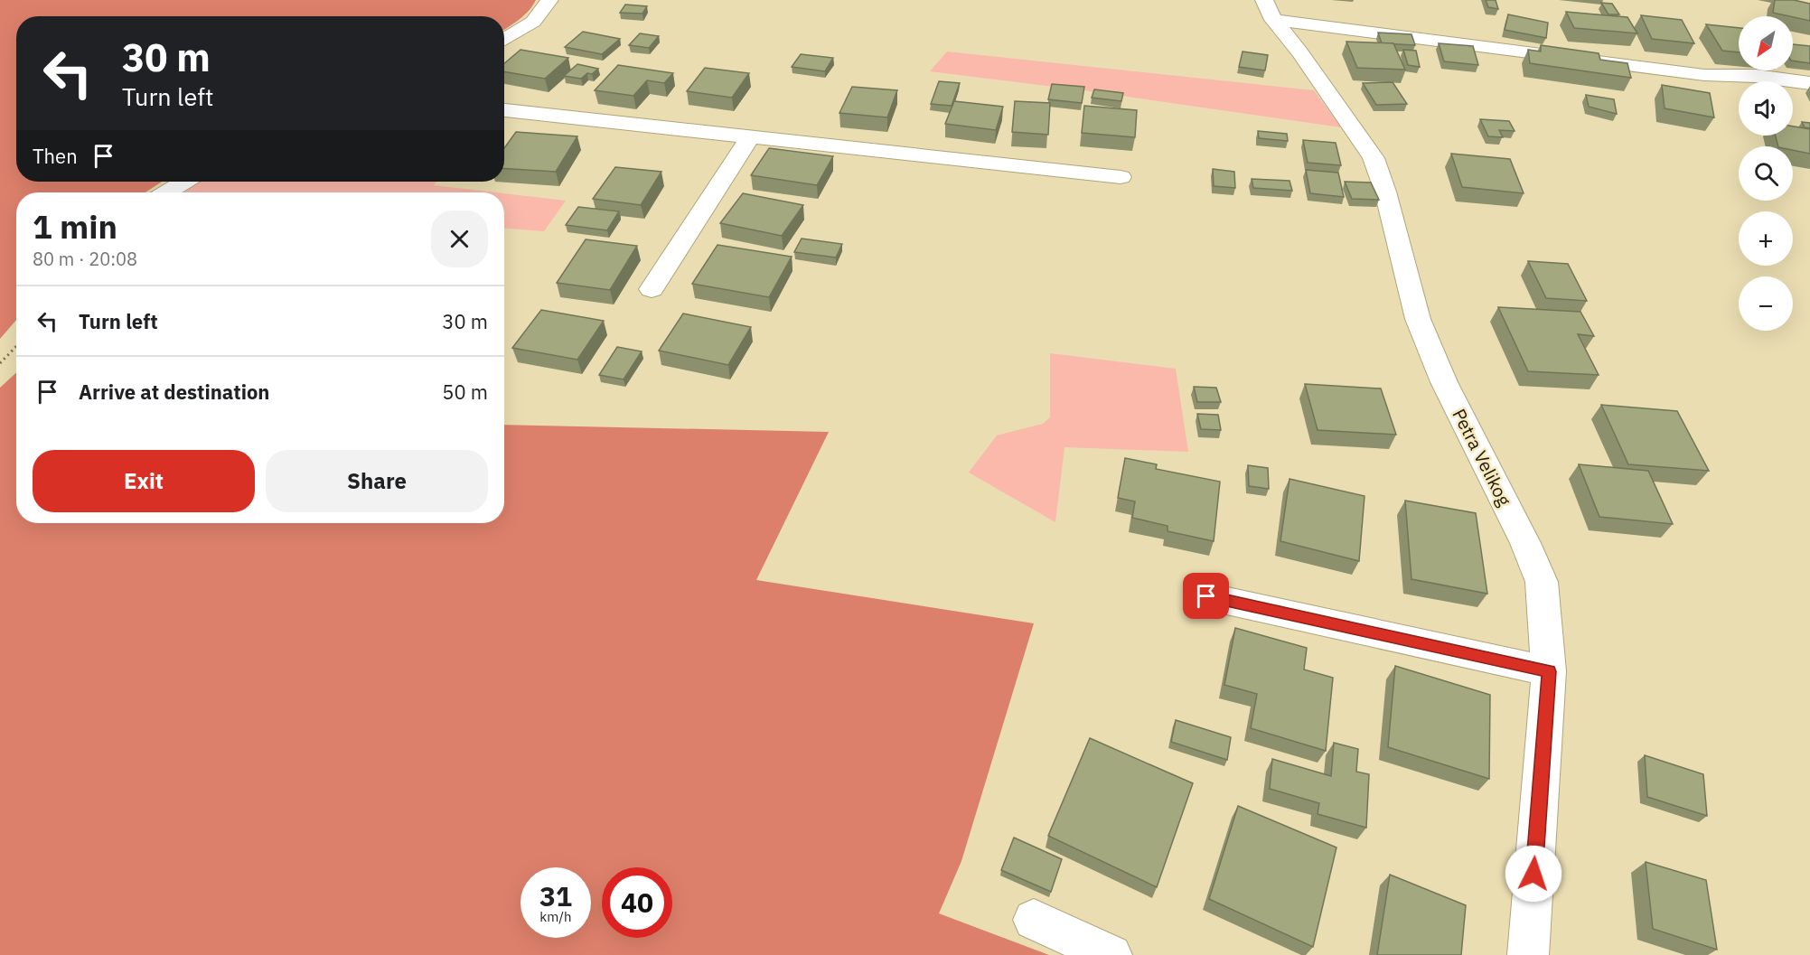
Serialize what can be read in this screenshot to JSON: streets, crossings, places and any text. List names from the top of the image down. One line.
{"streets":{"street":["Petra Velikog"]},"north":"bottom left","page":{"map_buttons":["+","−"],"turn":["30 m","Turn left"],"then":"Then","heading":["1 min","80 m · 20:08"],"list":[{"name":"Turn left","value":"30 m"},{"name":"Arrive at destination","value":"50 m"}],"buttons":["Exit","Share"],"speed":"31 km/h","limit":"40"}}
